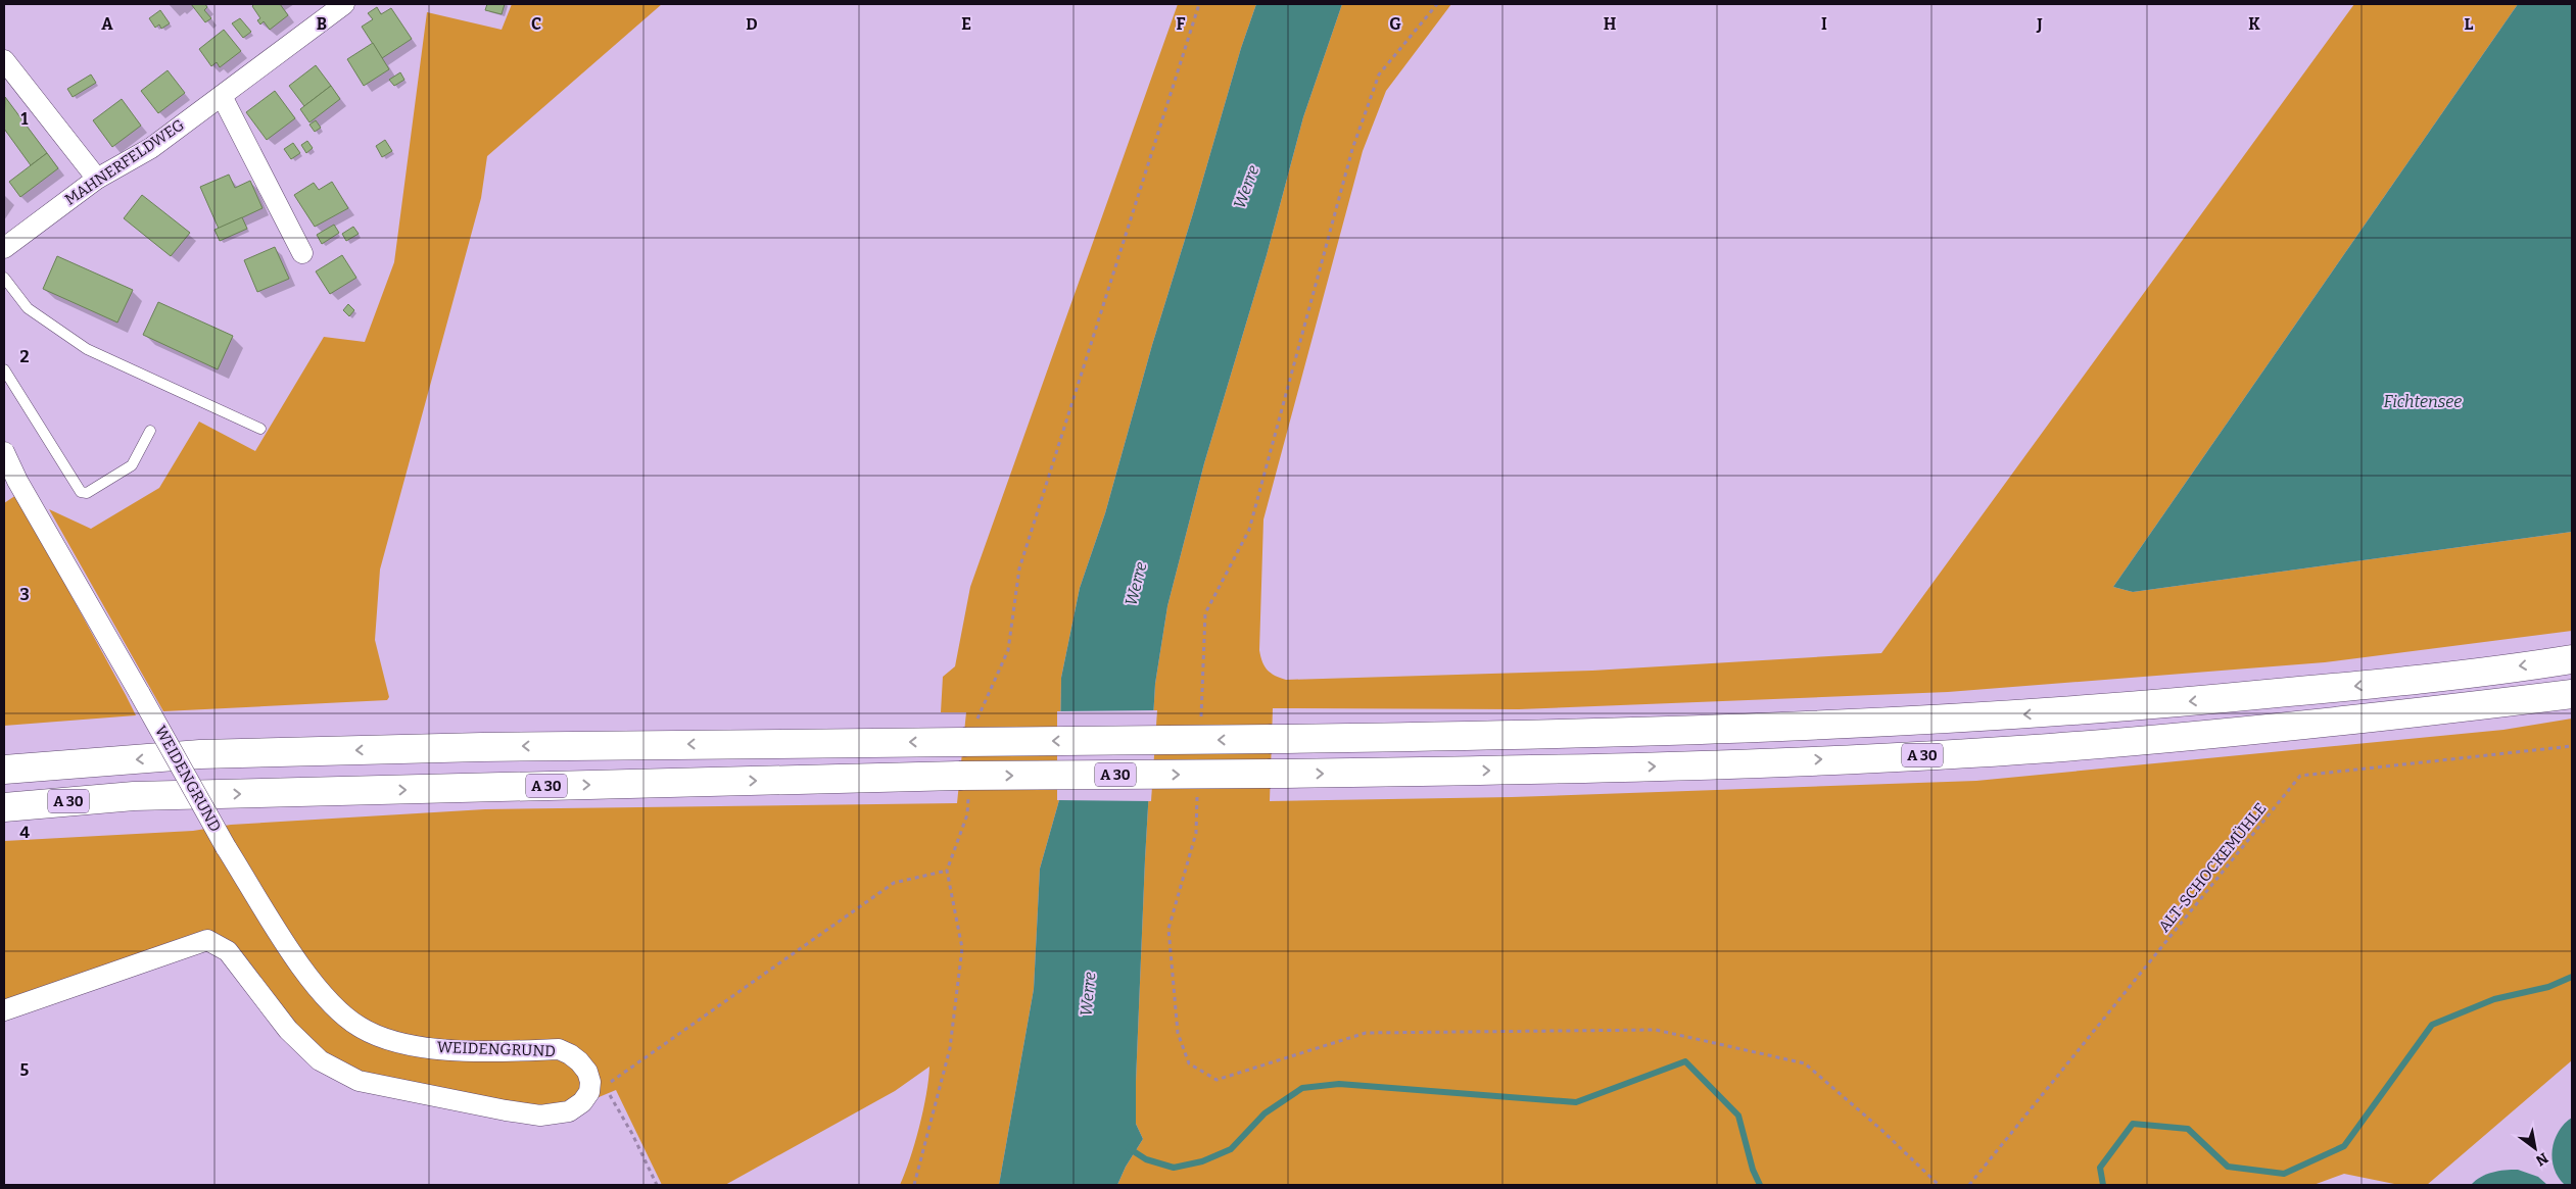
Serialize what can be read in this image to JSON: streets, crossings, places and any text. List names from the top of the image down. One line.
{"streets":{"highway":["A 30"],"street":["MAHNERFELDWEG","WEIDENGRUND"],"path":["ALT-SCHOCKEMÜHLE"]},"water":["Werre","Fichtensee"],"north":"bottom right","grid":{"columns":["A","B","C","D","E","F","G","H","I","J","K","L"],"rows":["1","2","3","4","5"]}}
